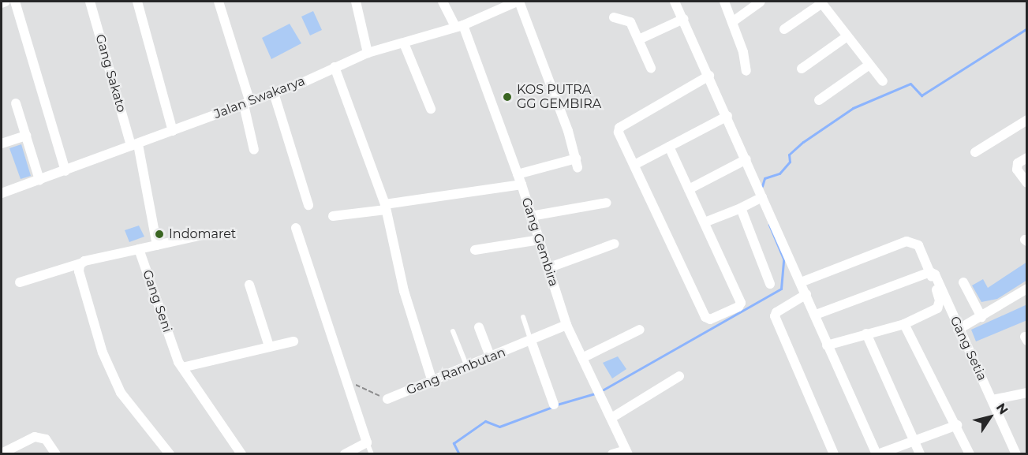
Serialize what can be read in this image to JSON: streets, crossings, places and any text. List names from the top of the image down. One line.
{"streets":{"street":["Gang Sakato","Jalan Swakarya","Gang Gembira","Gang Seni","Gang Setia","Gang Rambutan"]},"crossings":[["Gang Sakato","Jalan Swakarya"],["Jalan Swakarya","Gang Gembira"],["Gang Gembira","Gang Rambutan"]],"places":["KOS PUTRA GG GEMBIRA","Indomaret"],"north":"top right"}
